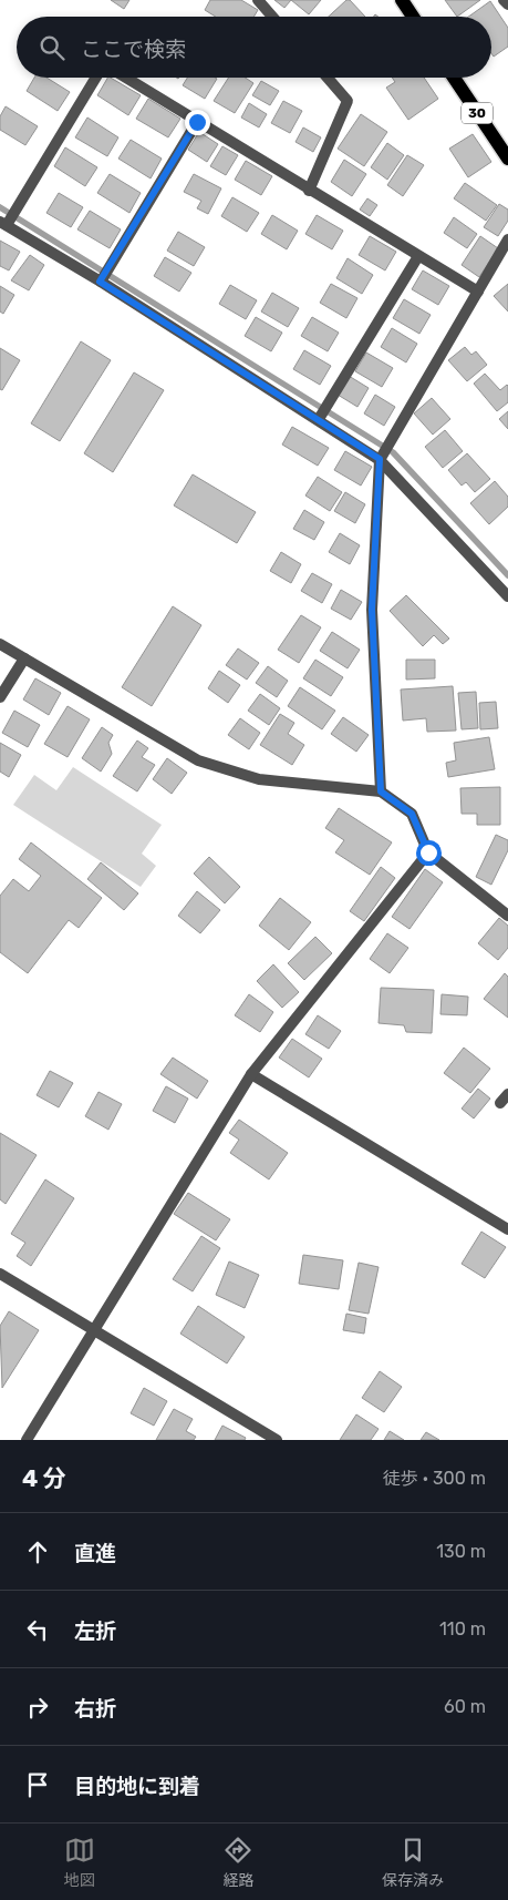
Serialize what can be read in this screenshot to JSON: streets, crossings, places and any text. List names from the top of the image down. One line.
{"streets":{"main road":["30"]},"page":{"search":"ここで検索","heading":["4 分","徒歩 · 300 m"],"list":[["直進","130 m"],["左折","110 m"],["右折","60 m"],"目的地に到着"],"nav":["地図","経路","保存済み"]}}
